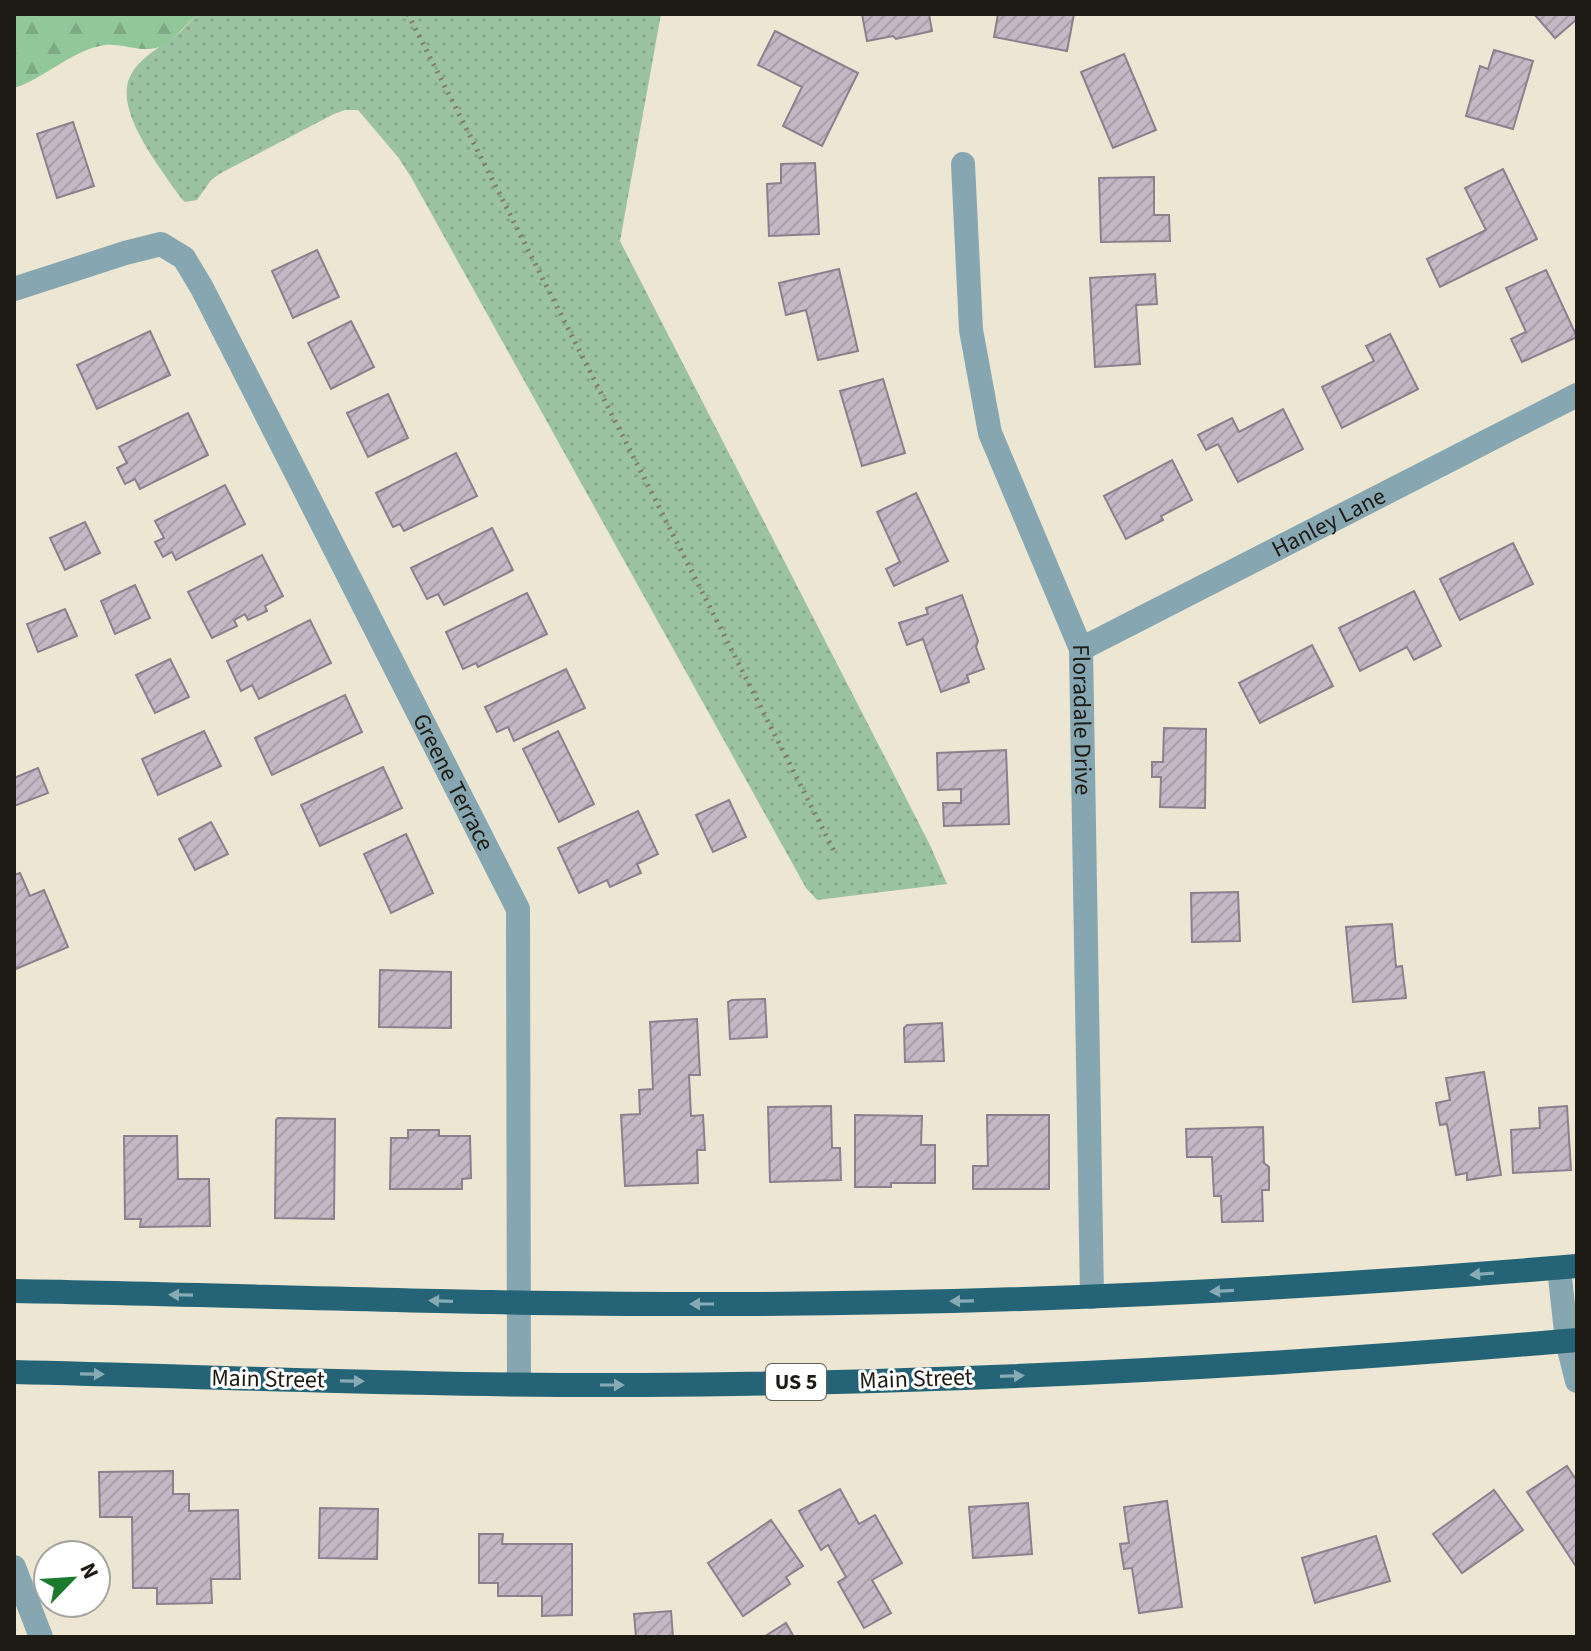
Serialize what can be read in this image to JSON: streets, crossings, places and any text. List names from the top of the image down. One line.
{"streets":{"highway":["Main Street","US 5"],"street":["Hanley Lane","Floradale Drive","Greene Terrace"]},"crossings":[["Hanley Lane","Floradale Drive"],["Greene Terrace","Main Street"]],"north":"top right"}
